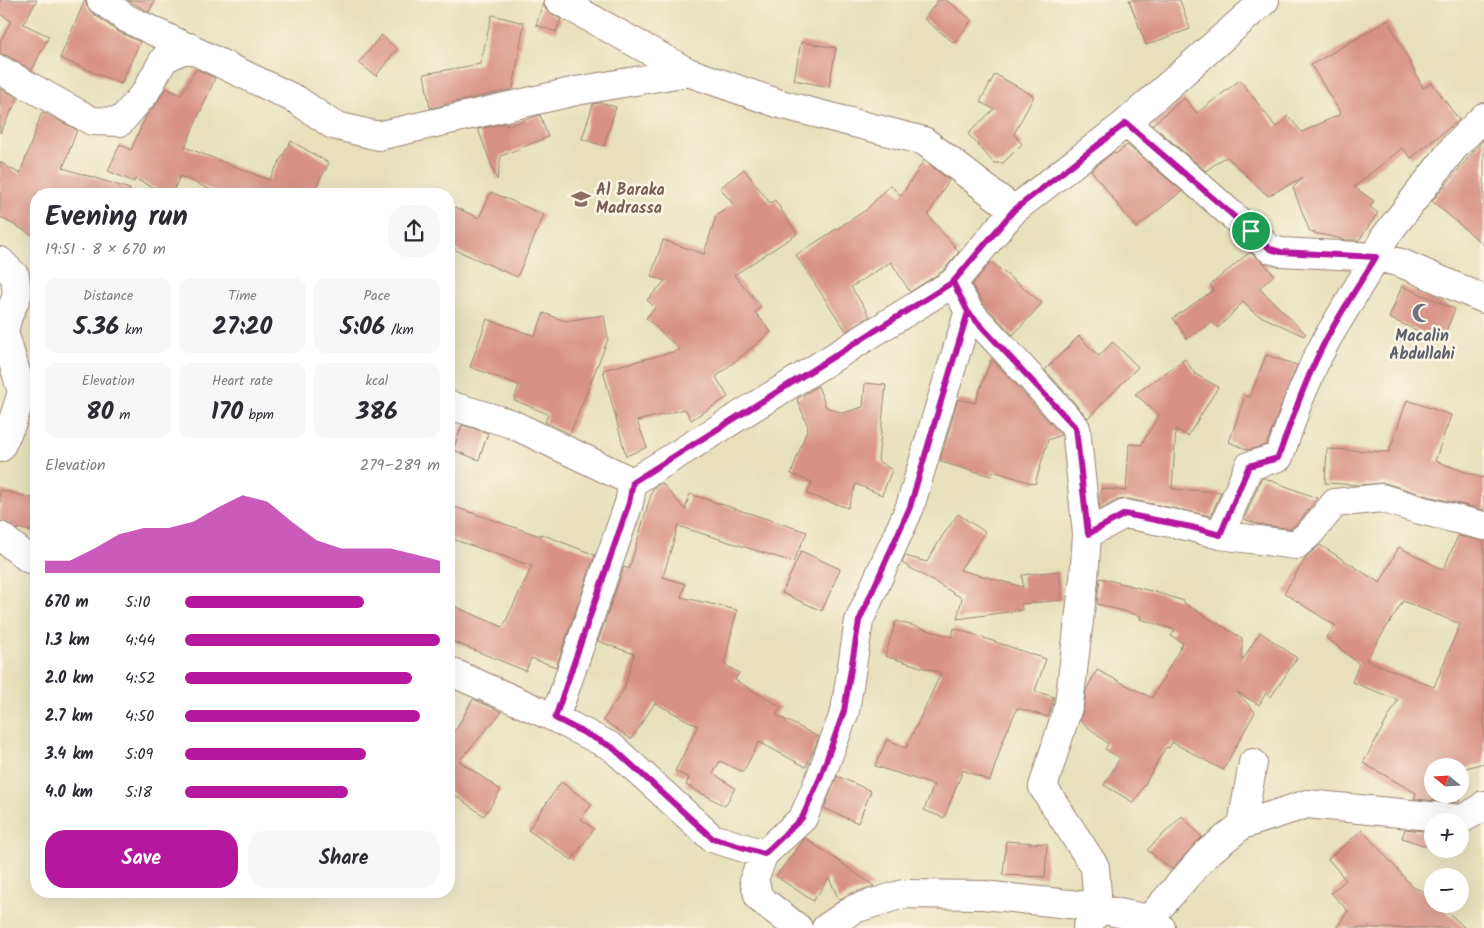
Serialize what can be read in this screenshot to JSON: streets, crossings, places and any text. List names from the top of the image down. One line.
{"places":{"school or university":["Al Baraka Madrassa"],"mosque":["Macalin Abdullahi"]},"north":"left","page":{"heading":["Evening run","19:51 · 8 × 670 m"],"stats":[["Distance","5.36 km"],["Time","27:20"],["Pace","5:06 /km"],["Elevation","80 m"],["Heart rate","170 bpm"],["kcal","386"]],"chart":["Elevation","279–289 m"],"list":[{"name":"670 m","note":"5:10"},{"name":"1.3 km","note":"4:44"},{"name":"2.0 km","note":"4:52"},{"name":"2.7 km","note":"4:50"},{"name":"3.4 km","note":"5:09"},{"name":"4.0 km","note":"5:18"}],"map_buttons":["+","−"],"buttons":["Save","Share"]}}
